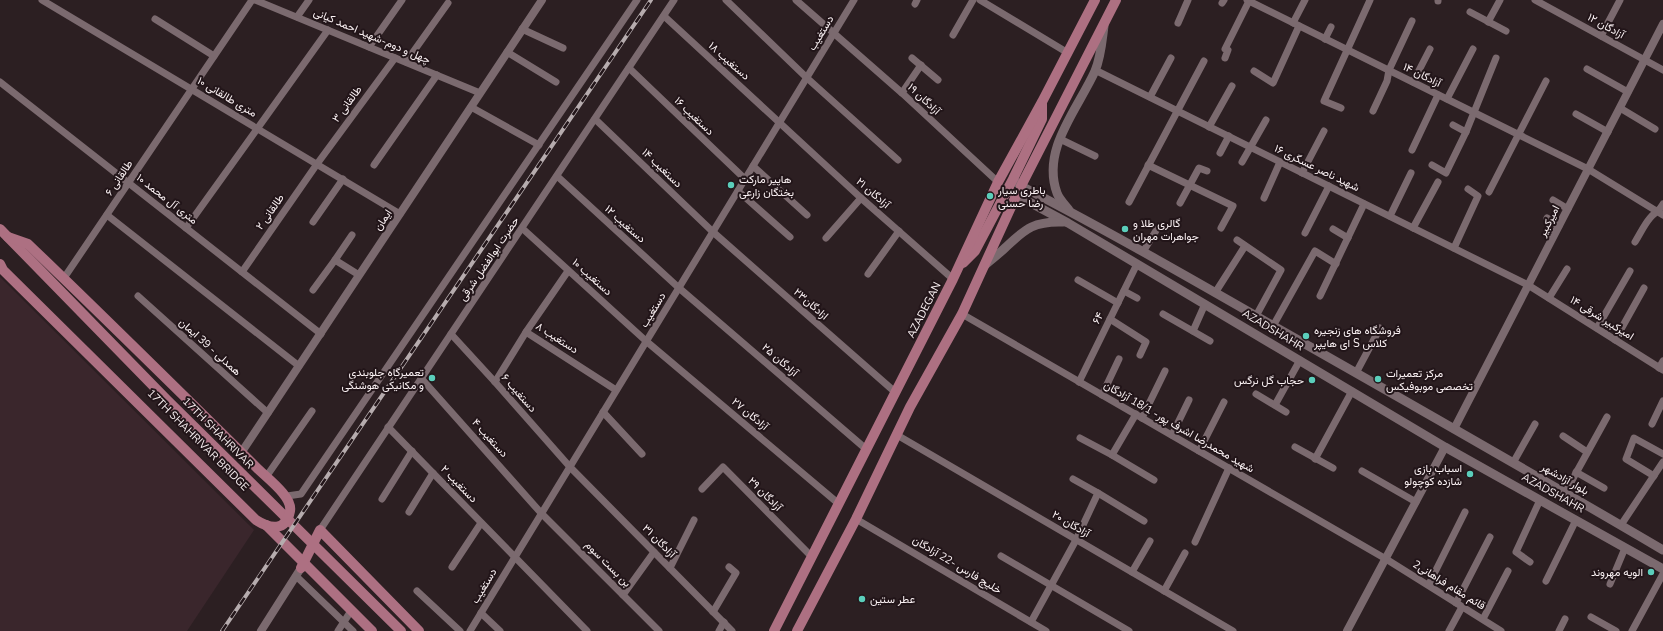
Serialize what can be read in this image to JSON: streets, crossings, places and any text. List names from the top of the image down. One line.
{"streets":{"main road":["AZADEGAN","AZADSHAHR","17TH SHAHRIVAR","17TH SHAHRIVAR BRIDGE","بلوار آزادشهر"],"street":["۱۲ آزادگان","دستغیب","چهل و دوم-شهید احمد کیانی","دستغیب ۱۸","۱۴ آزادگان","۱۰ متری طالقانی","۱۹ آزادگان","طالقانی ۳","دستغیب ۱۶","دستغیب ۱۴","۱۶ شهید ناصر عسگری","طالقانی ۶","۲۱ آزادگان","۱۰ متری آل محمد","طالقانی ۲","ایمان","امیرکبیر","دستغیب ۱۲","حضرت ابوالفضل شرقی","دستغیب ۱۰","۲۳ازادگان","۶۴","۱۴ امیرکبیر شرقی","دستغیب ۸","همدلی - 39 ایمان","۲۵ آزادگان","دستغیب ۶","۲۷ آزادگان","شهید محمدرضا اشرف پور- 18/1 آزادگان","دستغیب ۴","دستغیب ۲","۲۹ آزادگان","۲۰ آزادگان","۳۱ آزادگان","بن بست سوم","خلیج فارس -22 آزادگان","2قائم مقام فراهانی"]},"crossings":[["۱۲ آزادگان","امیرکبیر"],["دستغیب","دستغیب ۱۸"],["دستغیب","۱۹ آزادگان"],["دستغیب","دستغیب ۱۶"],["دستغیب","دستغیب ۱۴"],["دستغیب","۲۱ آزادگان"],["دستغیب","دستغیب ۱۲"],["دستغیب","دستغیب ۱۰"],["دستغیب","۲۳ازادگان"],["دستغیب","دستغیب ۸"],["دستغیب","۲۵ آزادگان"],["دستغیب","دستغیب ۶"],["دستغیب","۲۷ آزادگان"],["دستغیب","دستغیب ۴"],["دستغیب","دستغیب ۲"],["دستغیب","۳۱ آزادگان"],["دستغیب","بن بست سوم"],["چهل و دوم-شهید احمد کیانی","طالقانی ۳"],["چهل و دوم-شهید احمد کیانی","طالقانی ۶"],["چهل و دوم-شهید احمد کیانی","ایمان"],["دستغیب ۱۸","۲۱ آزادگان"],["دستغیب ۱۸","حضرت ابوالفضل شرقی"],["۱۴ آزادگان","امیرکبیر"],["۱۰ متری طالقانی","طالقانی ۳"],["۱۰ متری طالقانی","طالقانی ۶"],["۱۰ متری طالقانی","طالقانی ۲"],["۱۰ متری طالقانی","ایمان"],["۱۹ آزادگان","AZADEGAN"],["طالقانی ۳","طالقانی ۲"],["دستغیب ۱۶","حضرت ابوالفضل شرقی"],["دستغیب ۱۴","حضرت ابوالفضل شرقی"],["دستغیب ۱۴","۲۳ازادگان"],["۱۶ شهید ناصر عسگری","امیرکبیر"],["۱۶ شهید ناصر عسگری","۱۴ امیرکبیر شرقی"],["طالقانی ۶","۱۰ متری آل محمد"],["۲۱ آزادگان","AZADEGAN"],["۱۰ متری آل محمد","طالقانی ۲"],["۱۰ متری آل محمد","ایمان"],["ایمان","همدلی - 39 ایمان"],["امیرکبیر","۱۴ امیرکبیر شرقی"],["امیرکبیر","AZADSHAHR"],["امیرکبیر","بلوار آزادشهر"],["دستغیب ۱۲","حضرت ابوالفضل شرقی"],["دستغیب ۱۲","۲۵ آزادگان"],["حضرت ابوالفضل شرقی","دستغیب ۱۰"],["حضرت ابوالفضل شرقی","دستغیب ۶"],["حضرت ابوالفضل شرقی","دستغیب ۴"],["حضرت ابوالفضل شرقی","دستغیب ۲"],["دستغیب ۱۰","دستغیب ۸"],["دستغیب ۱۰","۲۷ آزادگان"],["۲۳ازادگان","AZADEGAN"],["AZADEGAN","۲۵ آزادگان"],["AZADEGAN","۲۷ آزادگان"],["AZADEGAN","۲۹ آزادگان"],["۶۴","AZADSHAHR"],["۶۴","شهید محمدرضا اشرف پور- 18/1 آزادگان"],["AZADSHAHR","بلوار آزادشهر"],["دستغیب ۶","۳۱ آزادگان"],["شهید محمدرضا اشرف پور- 18/1 آزادگان","2قائم مقام فراهانی"],["دستغیب ۴","بن بست سوم"]],"places":["هاپیر مارکت بختگان زارعی","باطری سیار رضا حسنی","گالری طلا و جواهرات مهران","فروشگاه های زنجیره ای هایپر S کلاس","تعمیرگاه جلوبندی و مکانیکی هوشنگی","مرکز تعمیرات تخصصی موبوفیکس","حجاب گل نرگس","اسباب بازی شازده کوچولو","الویه مهروند","عطر ستین"]}
